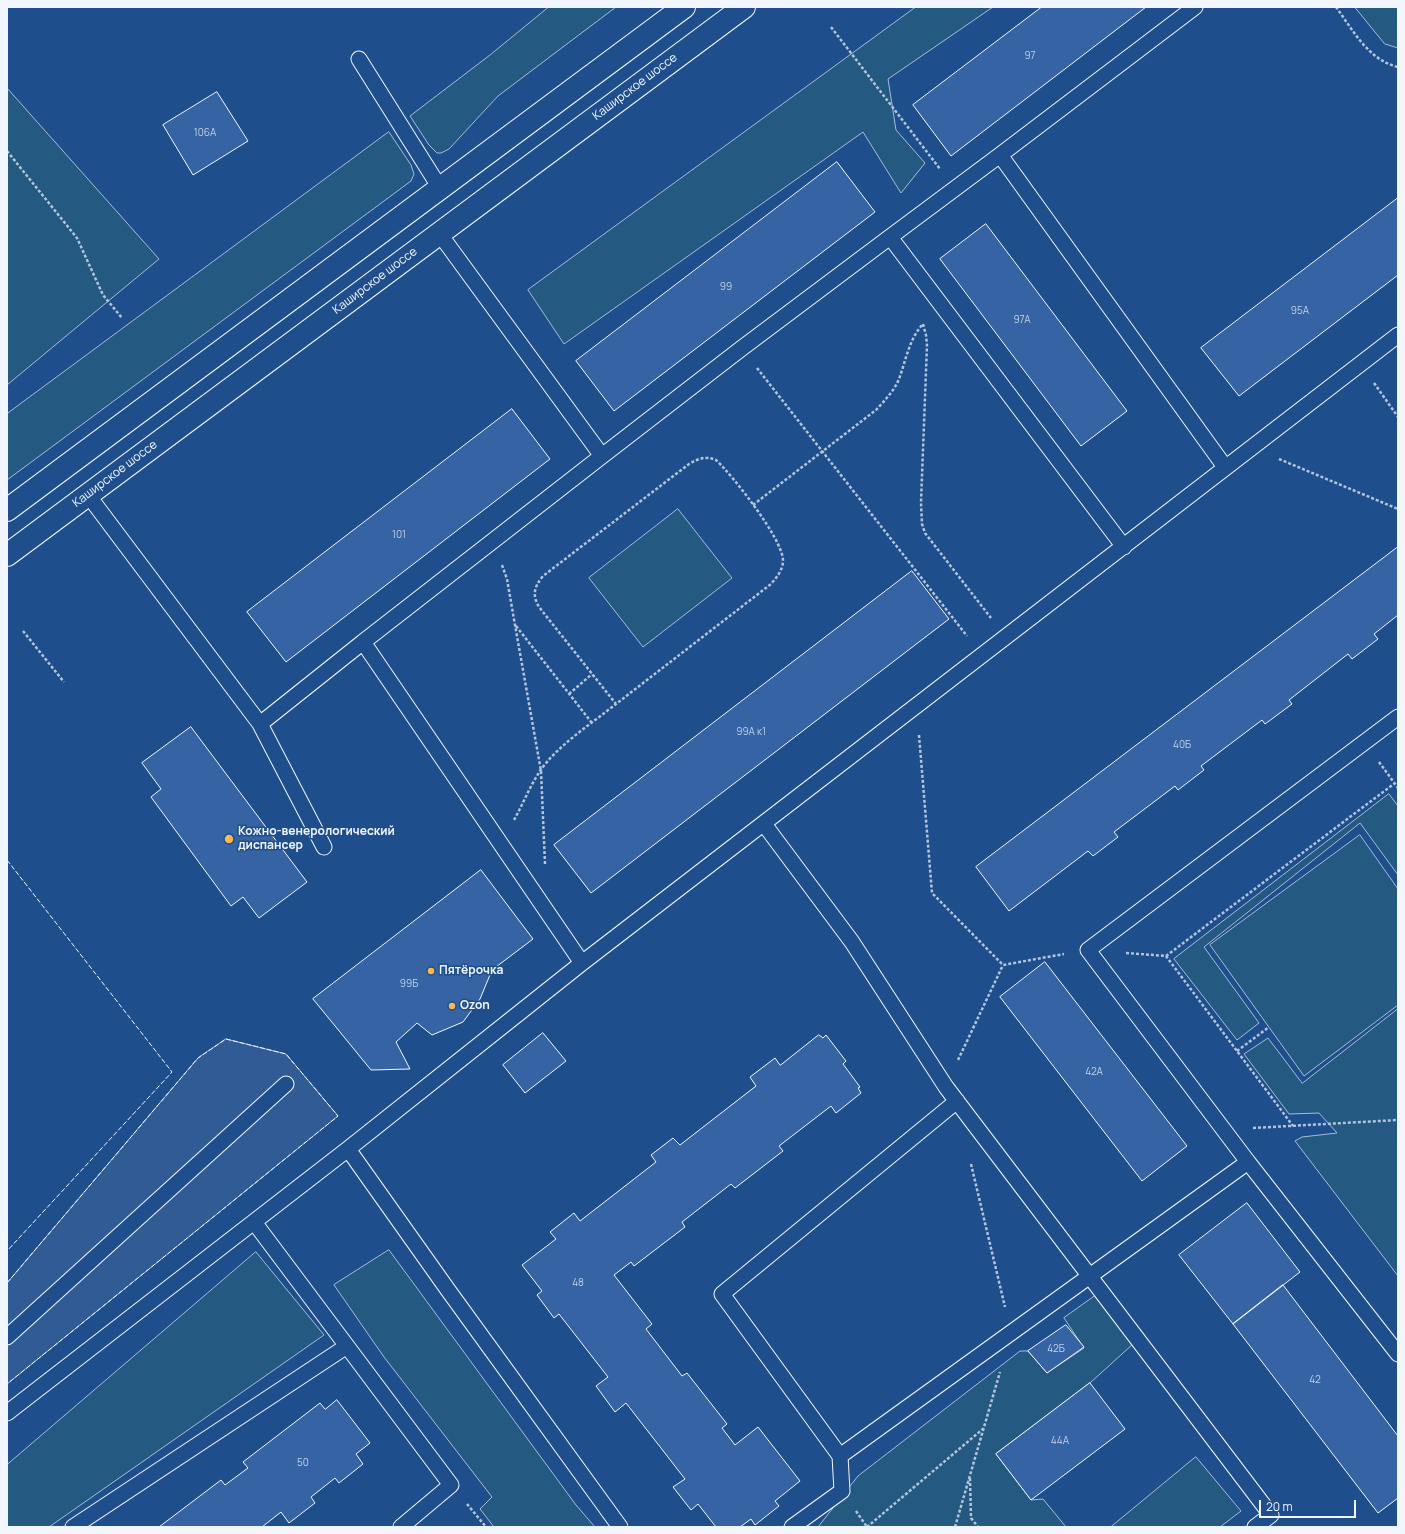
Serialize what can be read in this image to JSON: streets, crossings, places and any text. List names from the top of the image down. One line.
{"streets":{"main road":["Каширское шоссе"]},"places":["Кожно-венерологический диспансер","Пятёрочка","Ozon"],"house_numbers":["97","106А","99","95А","97А","101","99А к1","40Б","99Б","42А","48","42Б","42","44А","50"],"scale_bar":"20 m"}
